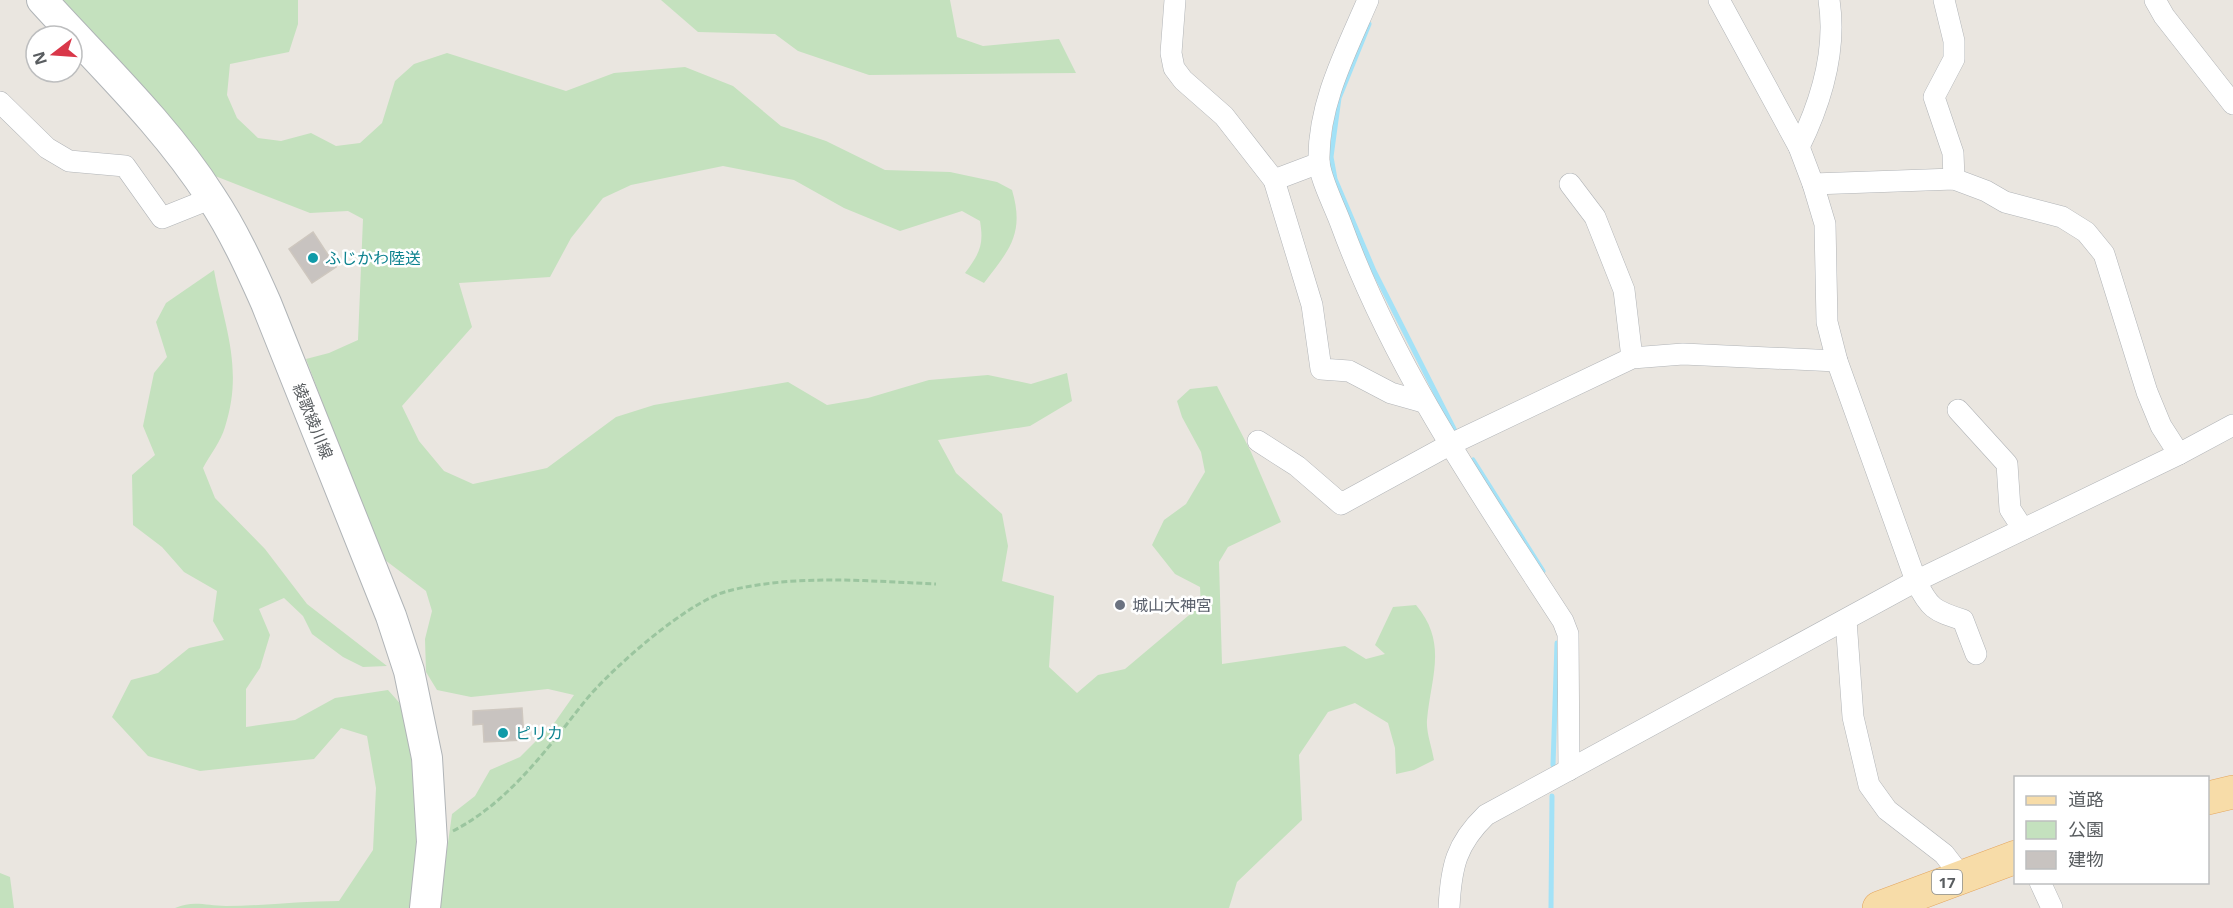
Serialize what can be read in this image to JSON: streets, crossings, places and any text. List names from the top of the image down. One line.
{"streets":{"main road":["綾歌綾川線","17"]},"places":["ふじかわ陸送","城山大神宮","ピリカ"],"legend":["道路","公園","建物"],"north":"left"}
